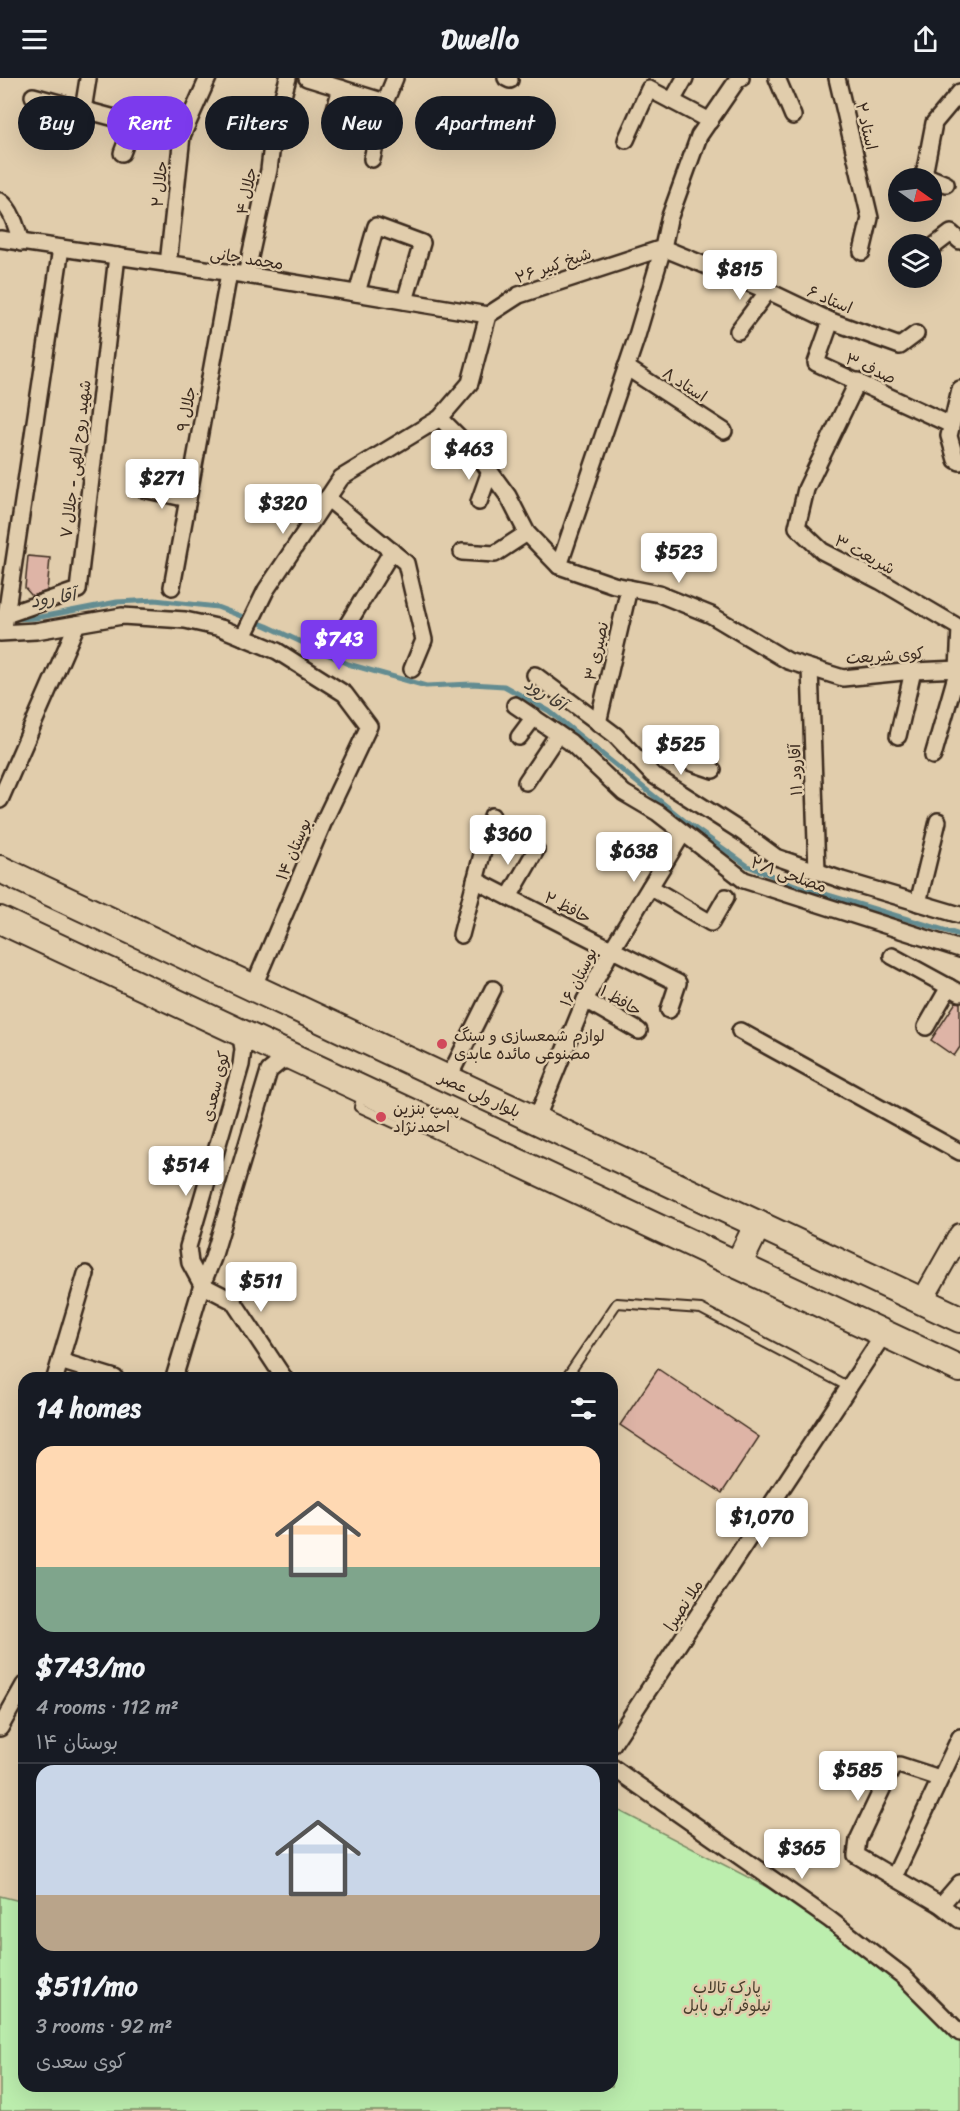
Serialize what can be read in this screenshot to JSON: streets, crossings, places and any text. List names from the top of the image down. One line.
{"streets":{"main road":["بلوار ولی عصر"],"street":["استاد ۲","جلال ۲","جلال ۴","محمد جانی","شیخ کبیر ۲۶","استاد ۶","صدف ۳","استاد ۸","جلال ۹","شهید روح الهی - جلال ۷","شریعت ۳","نصیری ۳","کوی شریعت","آقارود ۱۱","بوستان ۱۴","مصلحی ۲/۱","حافظ ۲","بوستان ۱۶","حافظ ۱","کوی سعدی","ملا نصیرا"]},"crossings":[["جلال ۲","محمد جانی"],["جلال ۴","محمد جانی"],["محمد جانی","شیخ کبیر ۲۶"],["محمد جانی","جلال ۹"],["محمد جانی","شهید روح الهی - جلال ۷"],["شیخ کبیر ۲۶","استاد ۶"],["استاد ۶","صدف ۳"],["صدف ۳","شریعت ۳"],["شریعت ۳","کوی شریعت"],["نصیری ۳","کوی شریعت"],["کوی شریعت","آقارود ۱۱"],["بوستان ۱۴","بلوار ولی عصر"],["مصلحی ۲/۱","بوستان ۱۶"],["حافظ ۲","بوستان ۱۶"],["بوستان ۱۶","حافظ ۱"],["بوستان ۱۶","بلوار ولی عصر"]],"water":["آقا رود"],"parks":["پارک تالاب نیلوفر آبی بابل"],"places":["لوازم شمعسازی و سنگ مصنوعی مائده عابدی","پمپ بنزین احمدنژاد"],"north":"right","page":{"header":"Dwello","chip":["Buy","Rent","Filters","New","Apartment"],"price":["$815","$463","$271","$320","$523","$743","$525","$360","$638","$514","$511","$1,070","$585","$365"],"heading":"14 homes","list":[{"name":"$743/mo","note":"4 rooms · 112 m² · بوستان ۱۴"},{"name":"$511/mo","note":"3 rooms · 92 m² · کوی سعدی"}]}}
